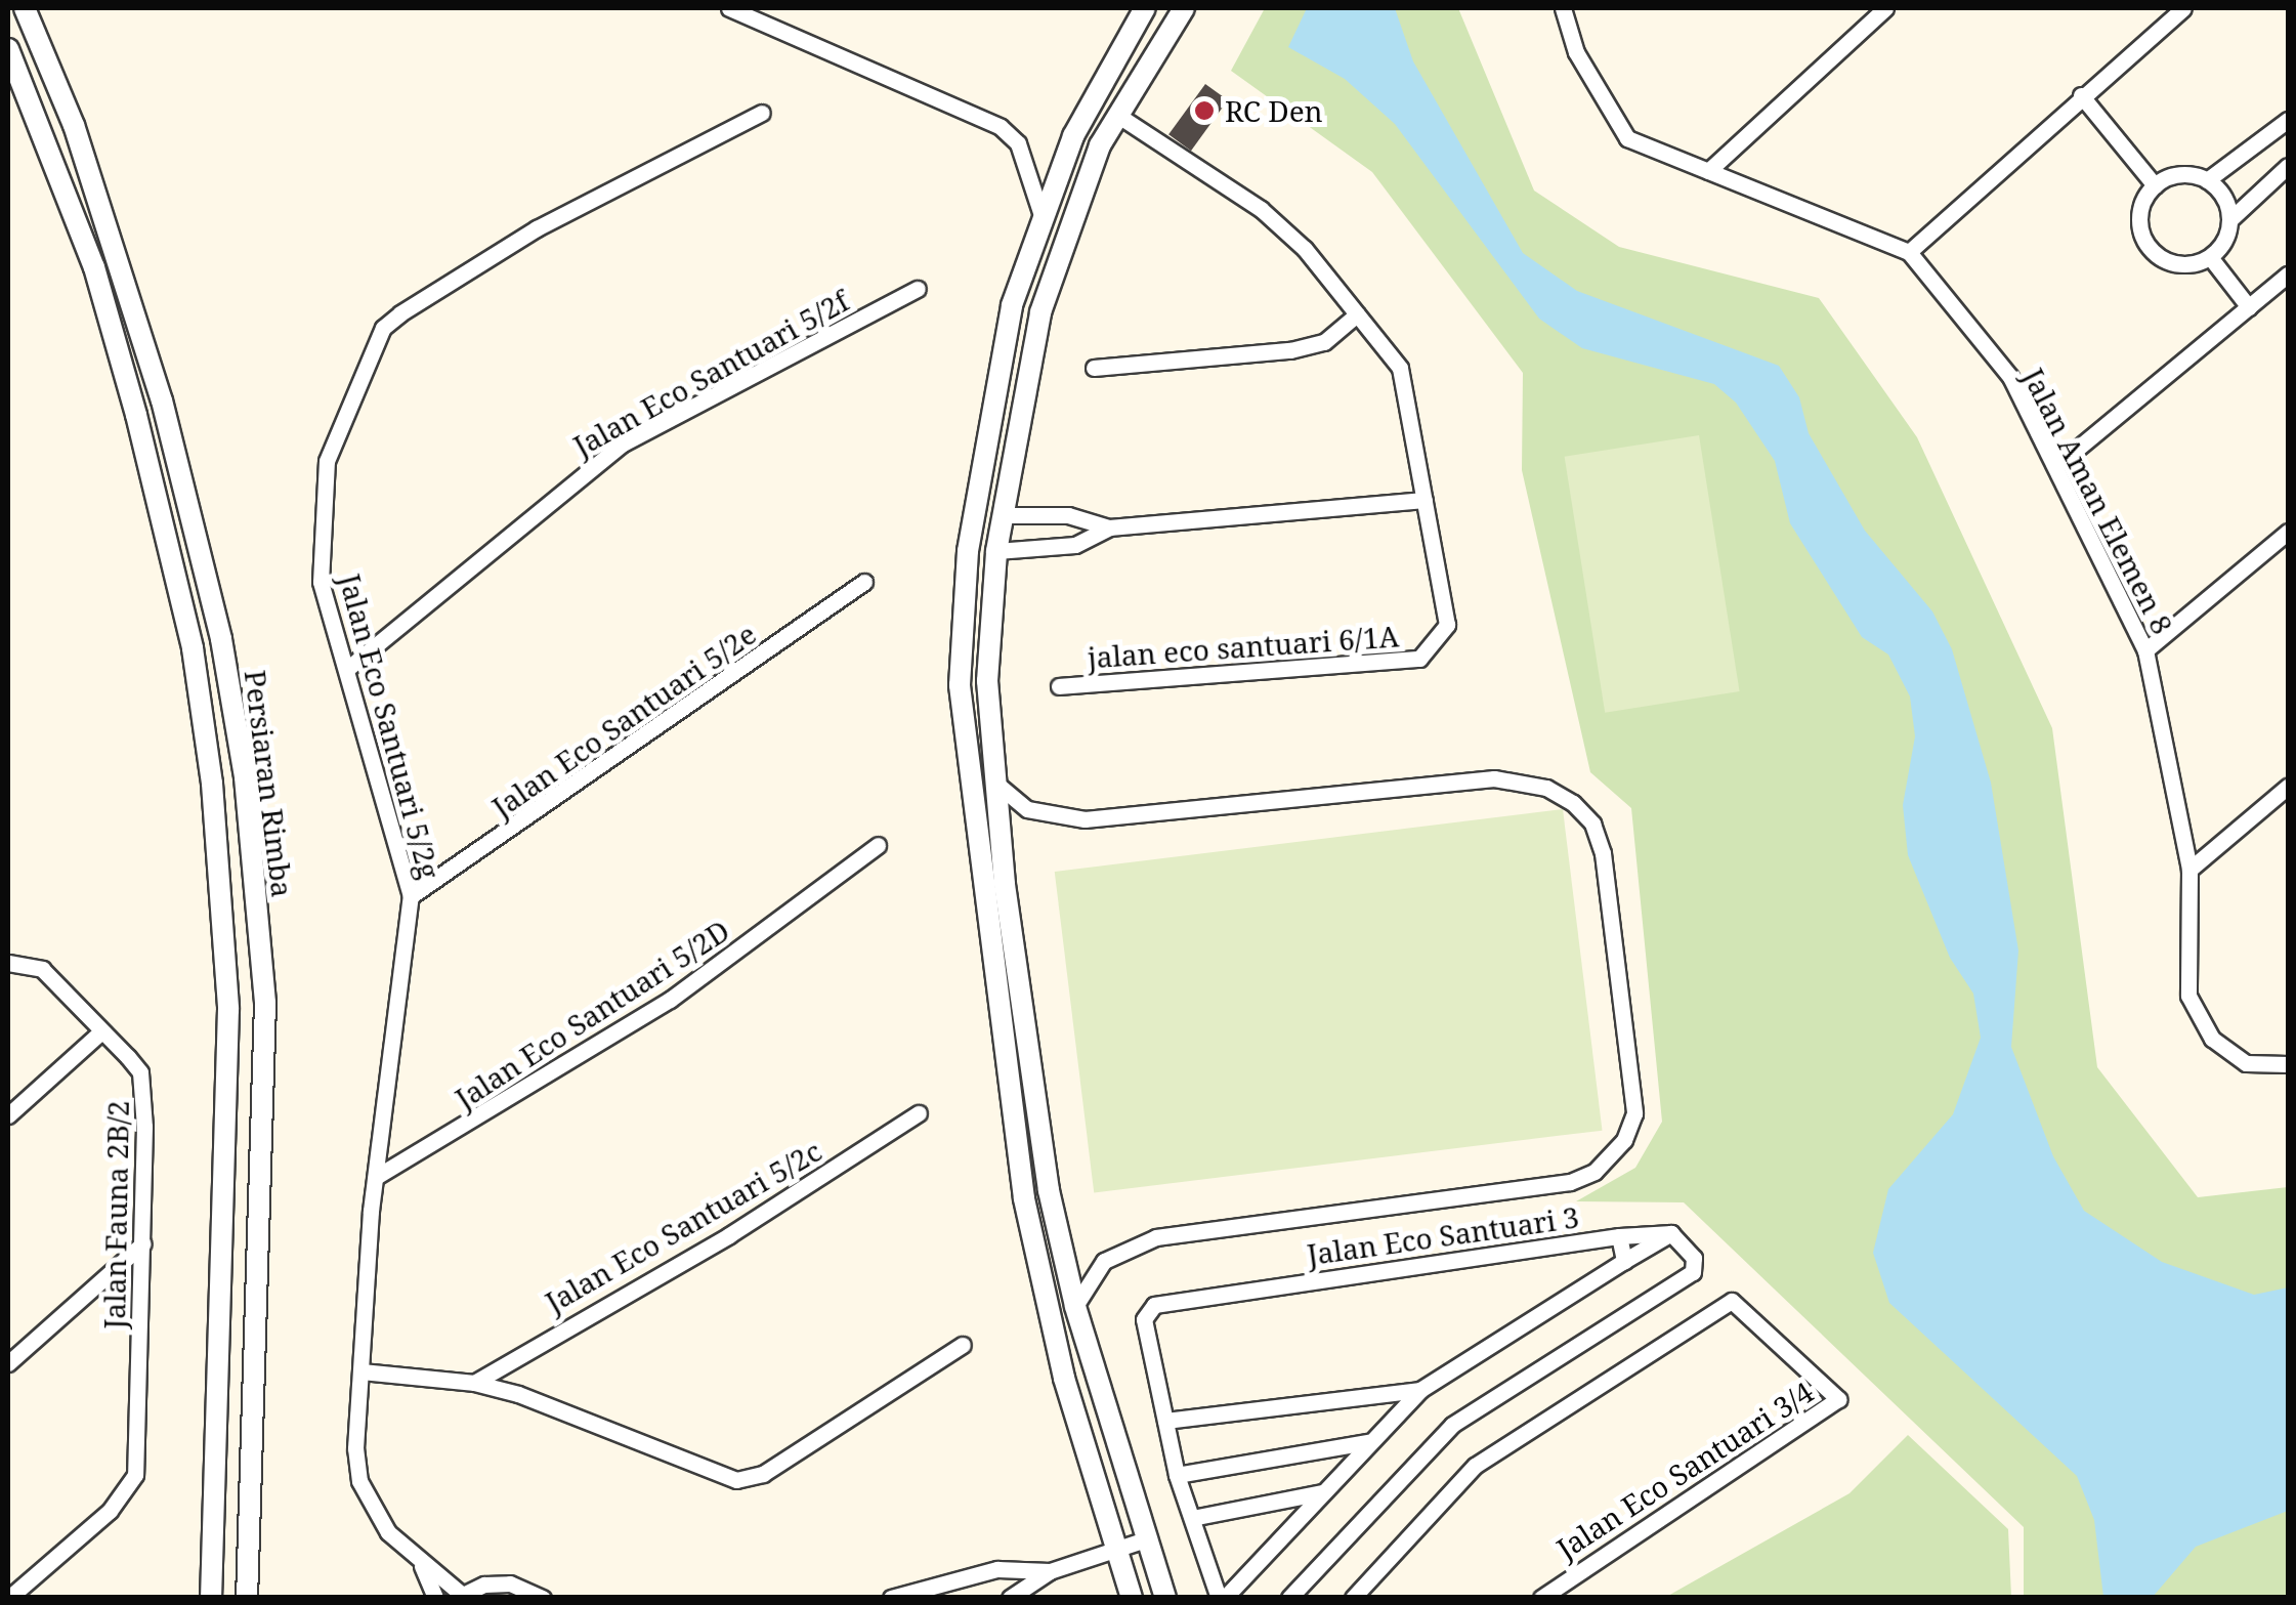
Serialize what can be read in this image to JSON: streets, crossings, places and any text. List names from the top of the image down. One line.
{"streets":{"street":["Jalan Eco Santuari 5/2f","Jalan Aman Elemen 8","jalan eco santuari 6/1A","Jalan Eco Santuari 5/2e","Jalan Eco Santuari 5/2g","Persiaran Rimba","Jalan Eco Santuari 5/2D","Jalan Fauna 2B/2","Jalan Eco Santuari 5/2c","Jalan Eco Santuari 3","Jalan Eco Santuari 3/4"]},"crossings":[["Jalan Eco Santuari 5/2f","Jalan Eco Santuari 5/2g"],["Jalan Eco Santuari 5/2e","Jalan Eco Santuari 5/2g"],["Jalan Eco Santuari 5/2g","Jalan Eco Santuari 5/2D"]],"places":["RC Den"]}
